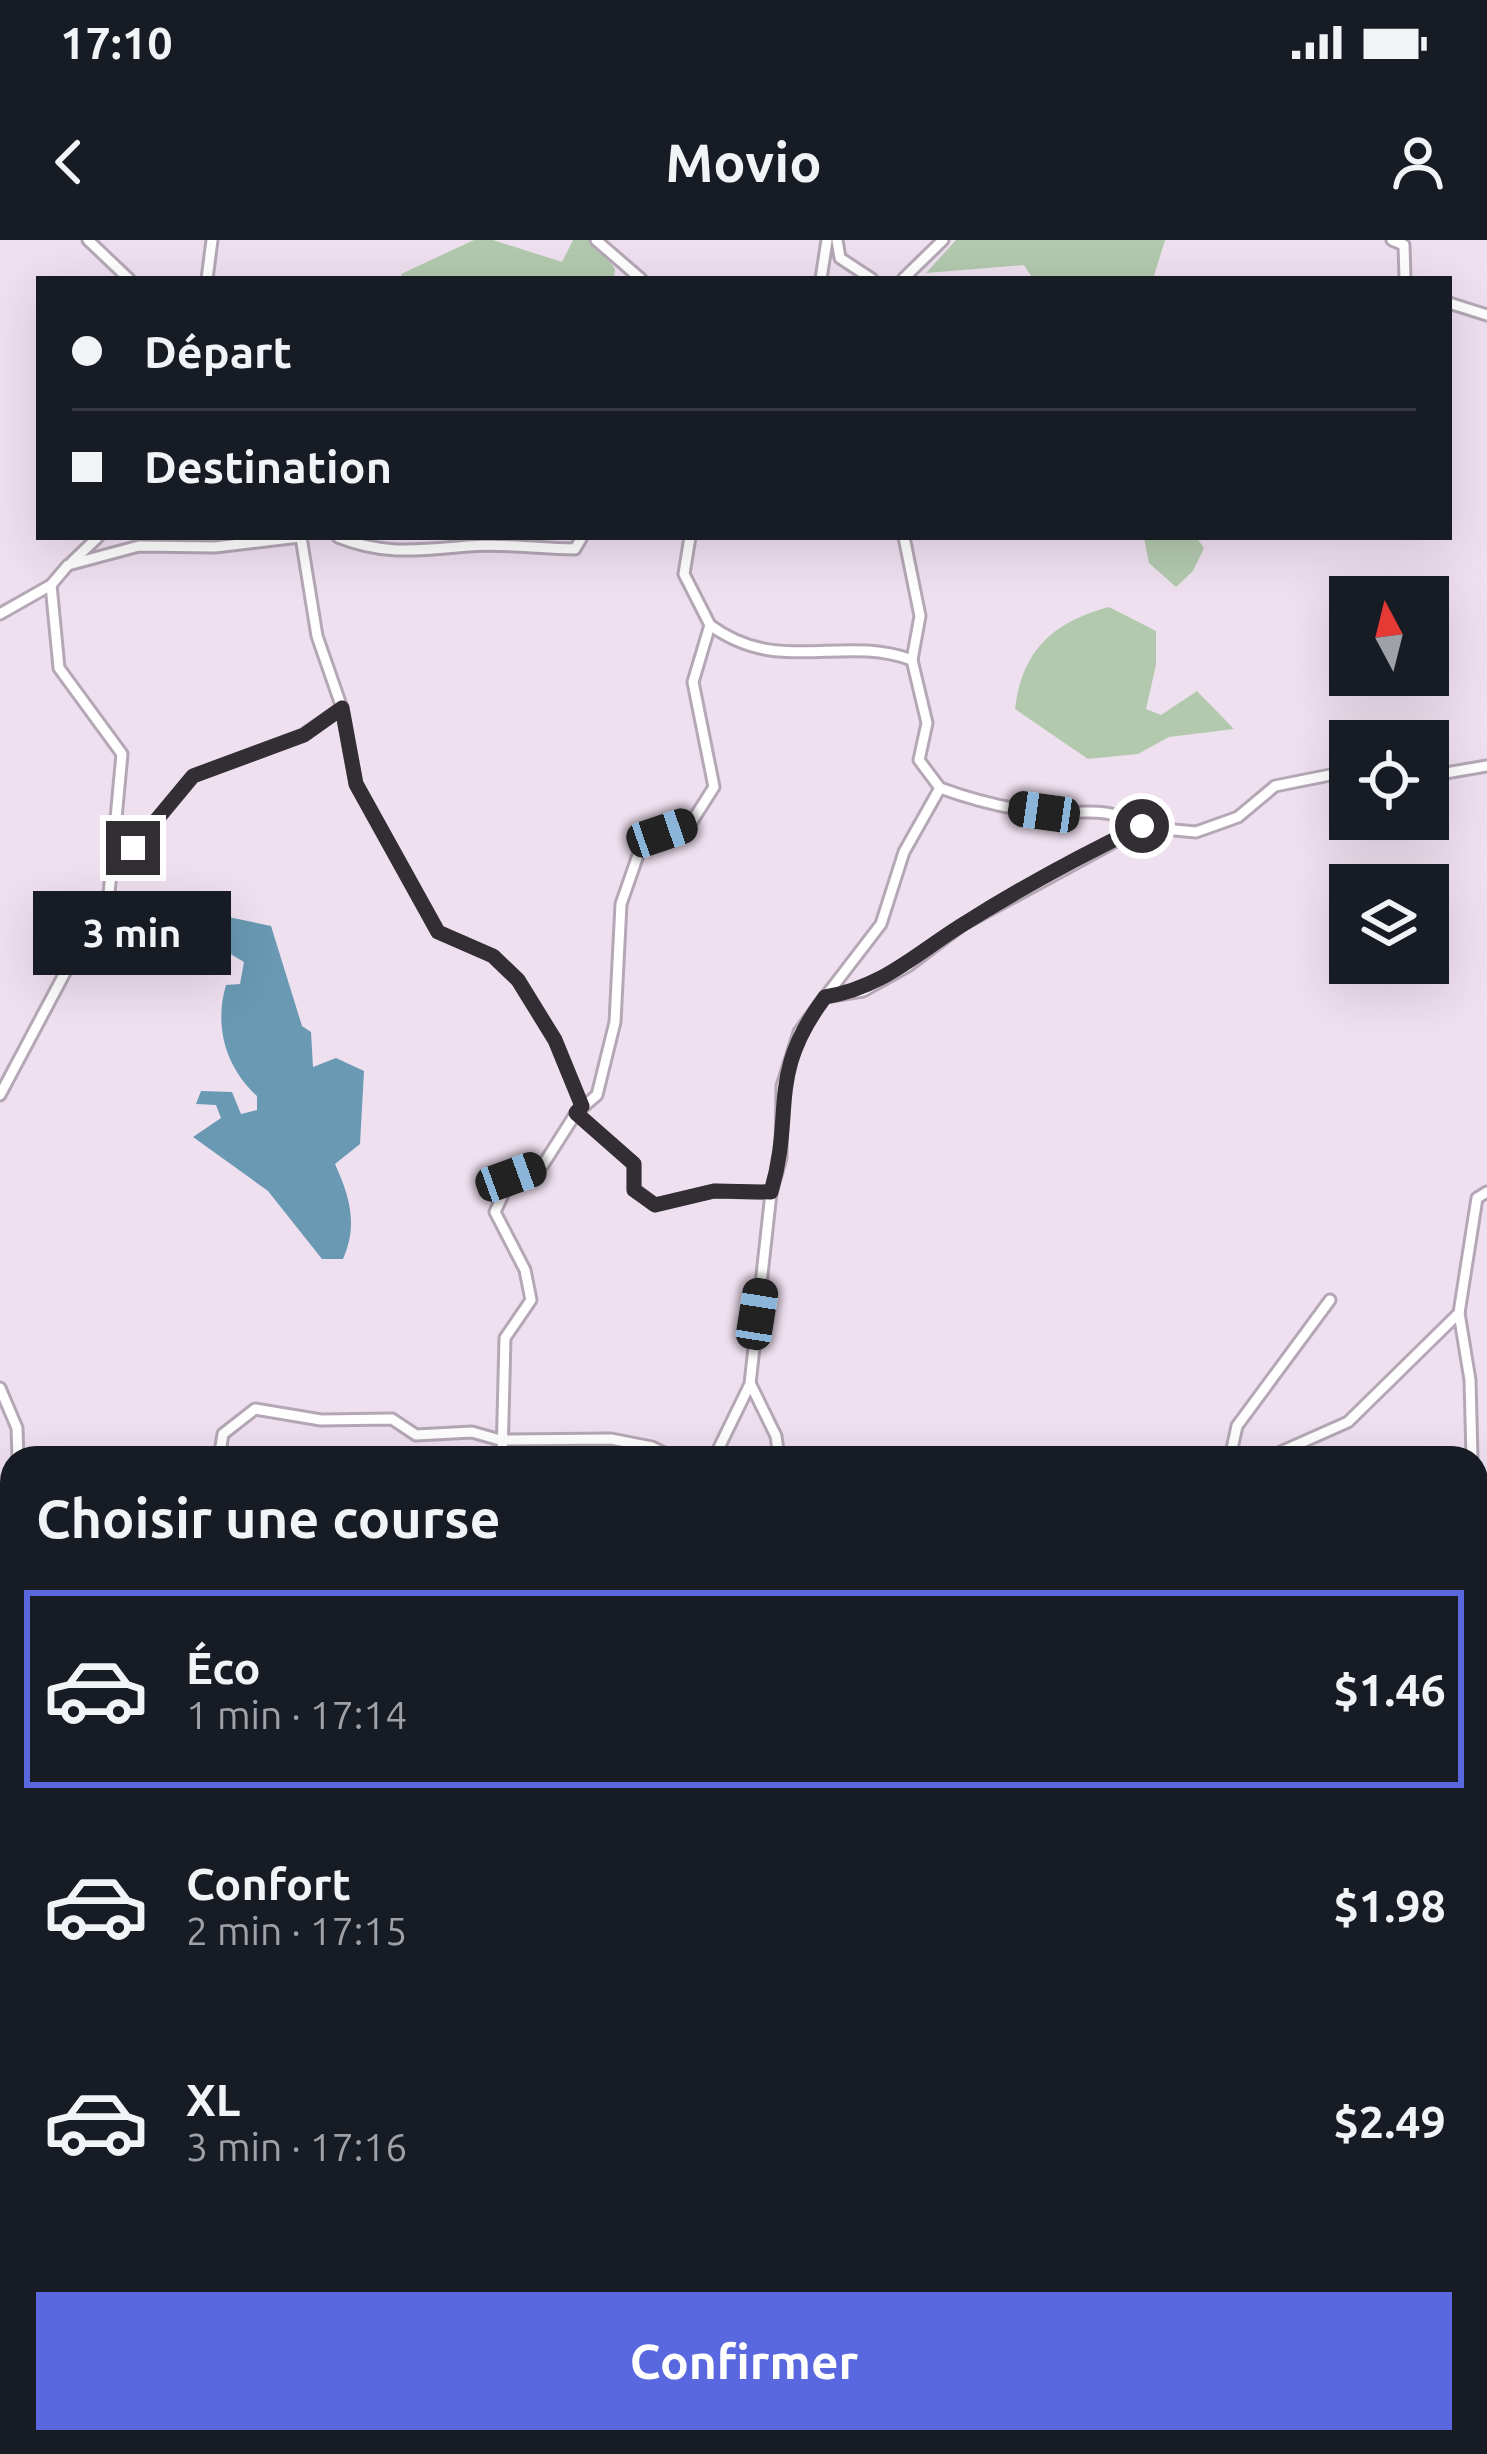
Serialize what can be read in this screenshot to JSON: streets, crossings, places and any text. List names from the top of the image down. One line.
{"north":"top","page":{"status":"17:10","header":"Movio","banner":["Départ","Destination"],"bubble":"3 min","heading":"Choisir une course","list":[{"name":"Éco","note":"1 min · 17:14","value":"$1.46"},{"name":"Confort","note":"2 min · 17:15","value":"$1.98"},{"name":"XL","note":"3 min · 17:16","value":"$2.49"}],"buttons":"Confirmer"}}
